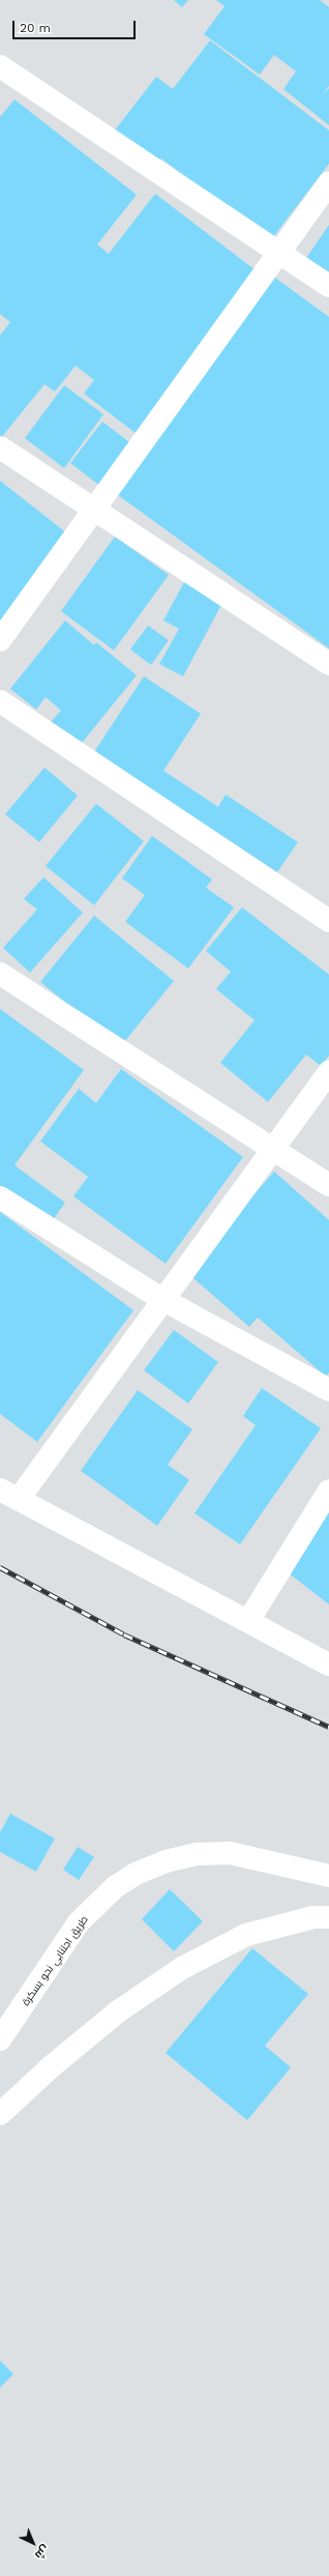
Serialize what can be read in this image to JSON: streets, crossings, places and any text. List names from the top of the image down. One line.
{"streets":{"street":["طريق اجتنابي نحو بسكرة"]},"scale_bar":"20 m","north":"bottom right"}
